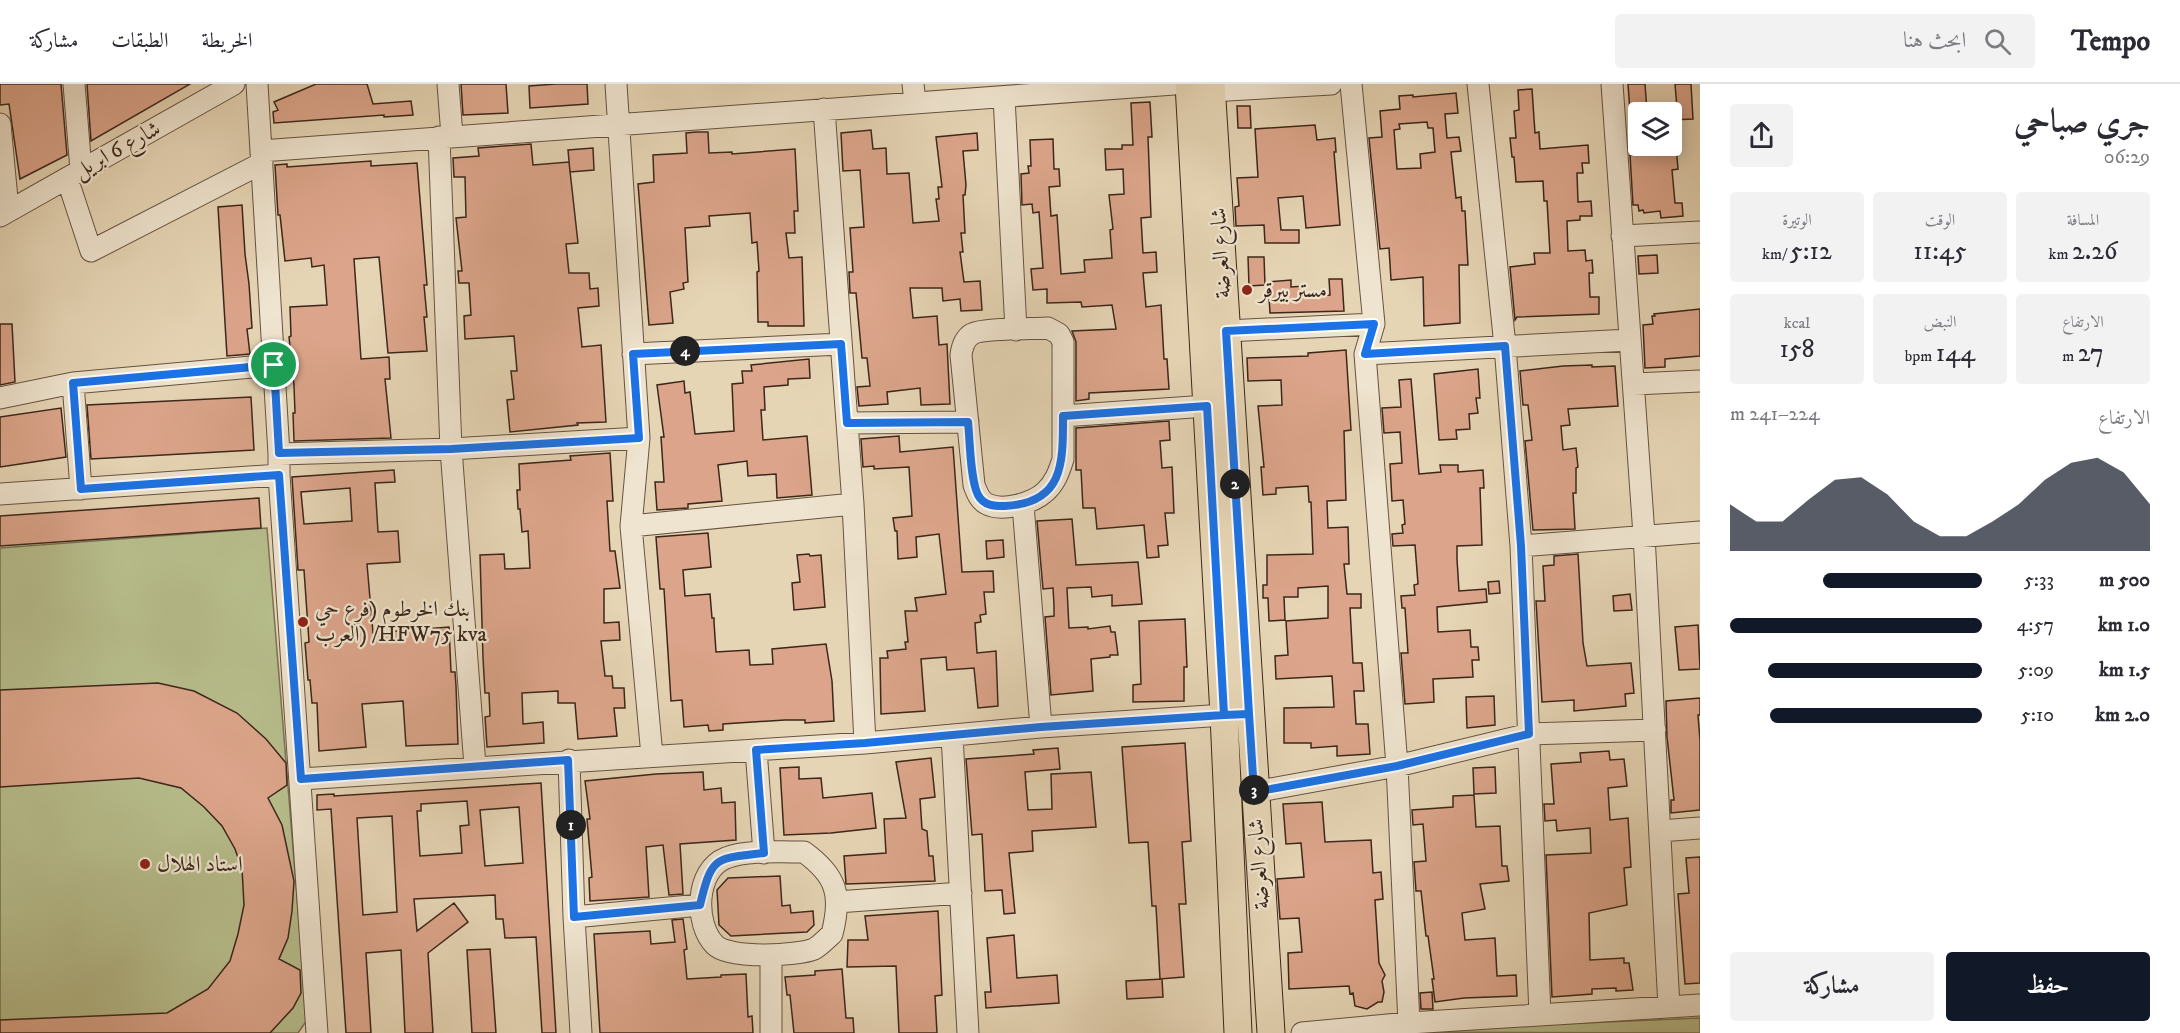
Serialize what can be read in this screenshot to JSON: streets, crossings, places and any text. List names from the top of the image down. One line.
{"streets":{"main road":["شارع العرضة"],"street":["شارع 6 ابريل"]},"places":["مستر بيرقر","بنك الخرطوم (فرع حي العرب) /HFW75 kva","استاد الهلال"],"page":{"header":"Tempo","search":"ابحث هنا","nav":["الخريطة","الطبقات","مشاركة"],"heading":["جري صباحي","06:29"],"stats":[["المسافة","2.26 km"],["الوقت","11:45"],["الوتيرة","5:12 /km"],["الارتفاع","27 m"],["النبض","144 bpm"],["kcal","158"]],"pins":["4","2","3","1"],"chart":["الارتفاع","224–241 m"],"list":[{"name":"500 m","note":"5:33"},{"name":"1.0 km","note":"4:57"},{"name":"1.5 km","note":"5:09"},{"name":"2.0 km","note":"5:10"}],"buttons":["حفظ","مشاركة"]}}
